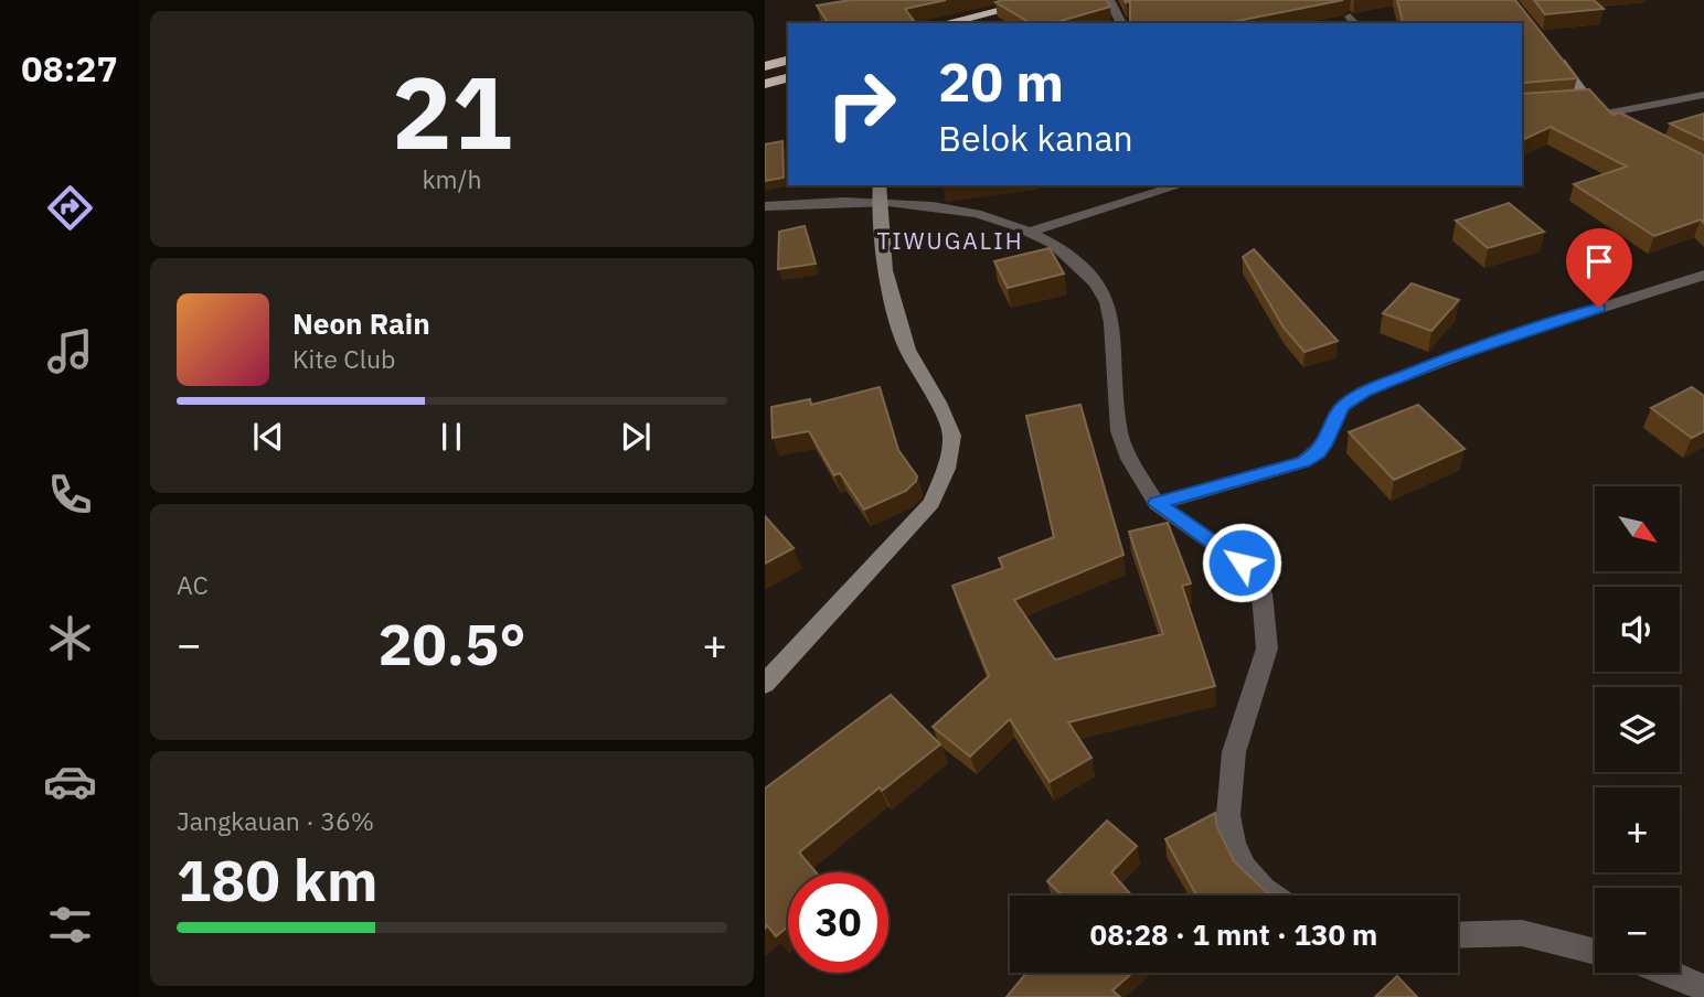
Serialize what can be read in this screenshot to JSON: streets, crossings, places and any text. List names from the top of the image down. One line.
{"districts":["TIWUGALIH"],"north":"bottom right","page":{"tabs":"08:27","tile":[["21","km/h"],"AC",["Jangkauan · 36%","180 km"]],"turn":["20 m","Belok kanan"],"song":["Neon Rain","Kite Club"],"map_buttons":["+","−"],"heat":["−","20.5°","+"],"limit":"30","trip":"08:28 · 1 mnt · 130 m"}}
